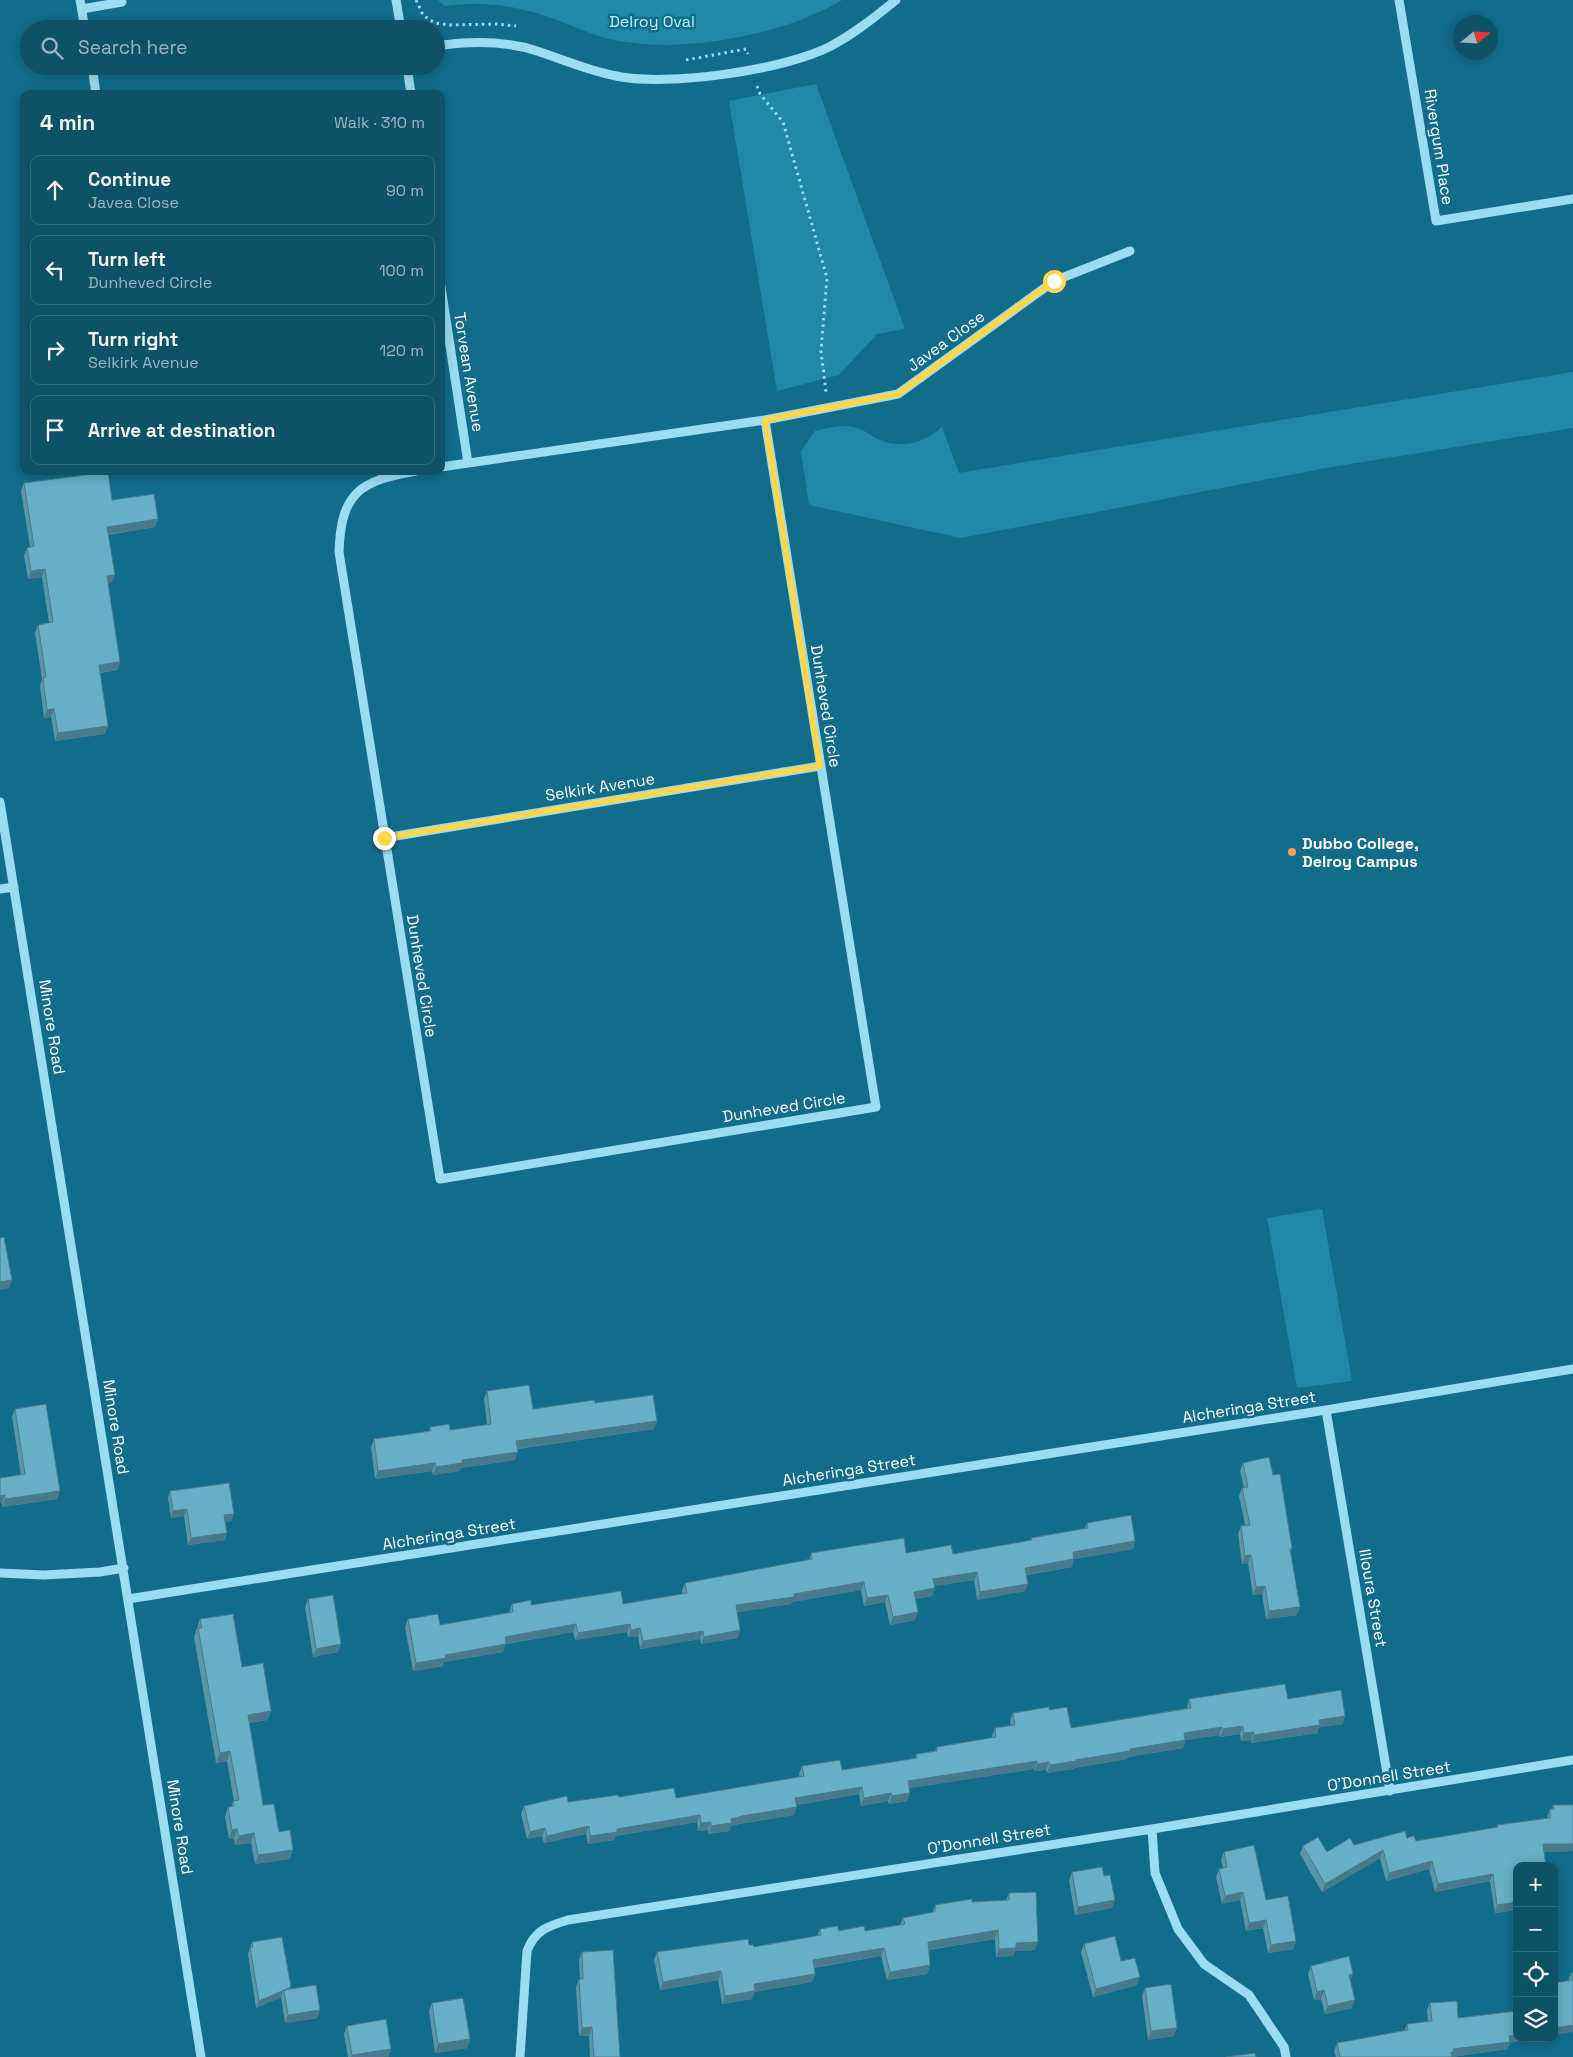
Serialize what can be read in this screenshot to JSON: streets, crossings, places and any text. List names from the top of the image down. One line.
{"streets":{"street":["Rivergum Place","Javea Close","Torvean Avenue","Dunheved Circle","Selkirk Avenue","Minore Road","Alcheringa Street","Illoura Street","O'Donnell Street"]},"crossings":[["Javea Close","Dunheved Circle"],["Dunheved Circle","Selkirk Avenue"],["Minore Road","Alcheringa Street"],["Alcheringa Street","Illoura Street"],["Illoura Street","O'Donnell Street"]],"parks":["Delroy Oval"],"places":["Dubbo College, Delroy Campus"],"north":"right","page":{"search":"Search here","heading":["4 min","Walk · 310 m"],"list":[["Continue","Javea Close","90 m"],["Turn left","Dunheved Circle","100 m"],["Turn right","Selkirk Avenue","120 m"],"Arrive at destination"],"map_buttons":["+","−"]}}
